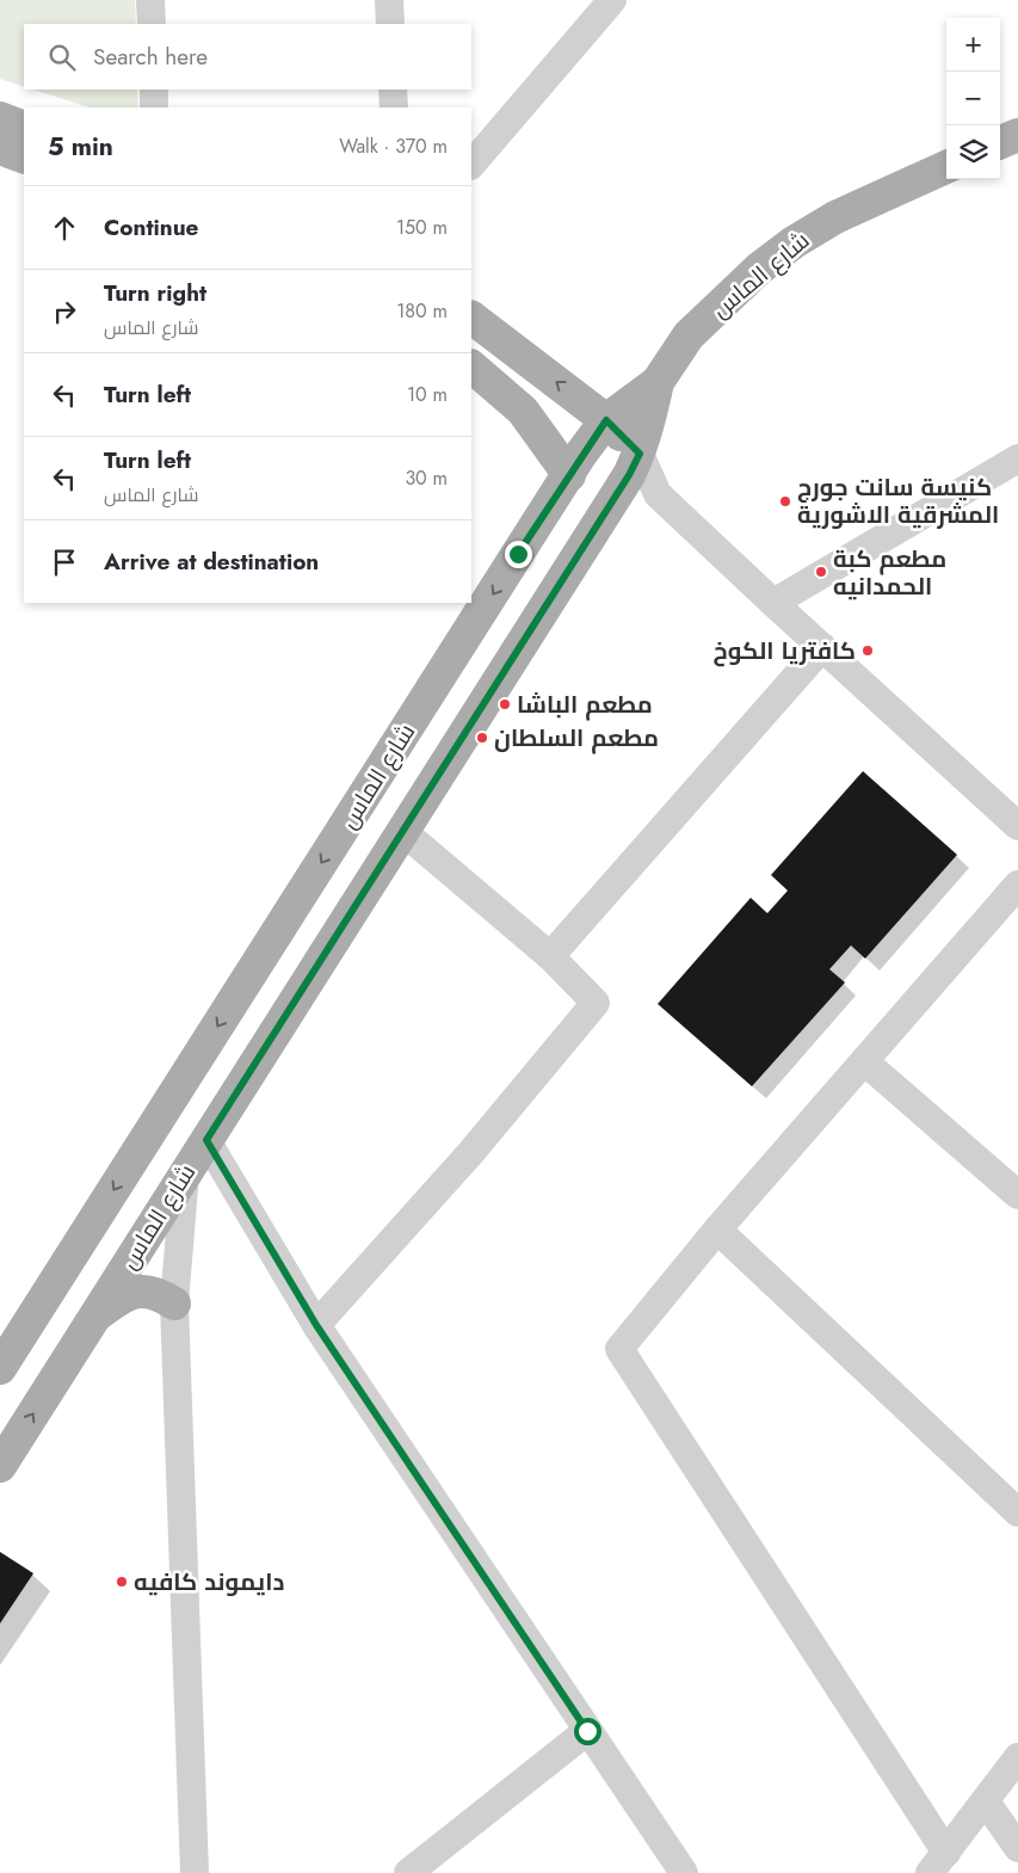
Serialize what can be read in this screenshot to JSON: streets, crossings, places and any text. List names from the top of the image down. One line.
{"streets":{"main road":["شارع الماس"]},"places":["كنيسة سانت جورج المشرقية الاشورية","مطعم كبة الحمدانيه","كافتريا الكوخ","مطعم الباشا","مطعم السلطان","دايموند كافيه"],"page":{"map_buttons":["+","−"],"search":"Search here","heading":["5 min","Walk · 370 m"],"list":[["Continue","150 m"],["Turn right","شارع الماس","180 m"],["Turn left","10 m"],["Turn left","شارع الماس","30 m"],"Arrive at destination"]}}
